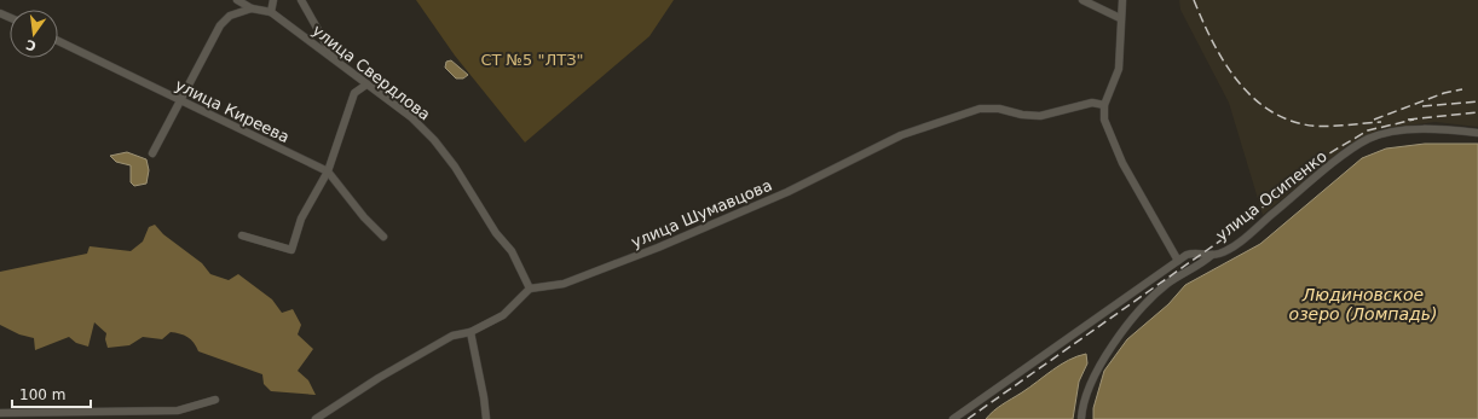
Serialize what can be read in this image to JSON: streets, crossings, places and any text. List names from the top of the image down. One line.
{"streets":{"street":["улица Свердлова","улица Киреева","улица Осипенко","улица Шумавцова"]},"crossings":[["улица Свердлова","улица Шумавцова"]],"water":["Людиновское озеро (Ломпадь)"],"parks":["СТ №5 \"ЛТЗ\""],"scale_bar":"100 m","north":"bottom"}
